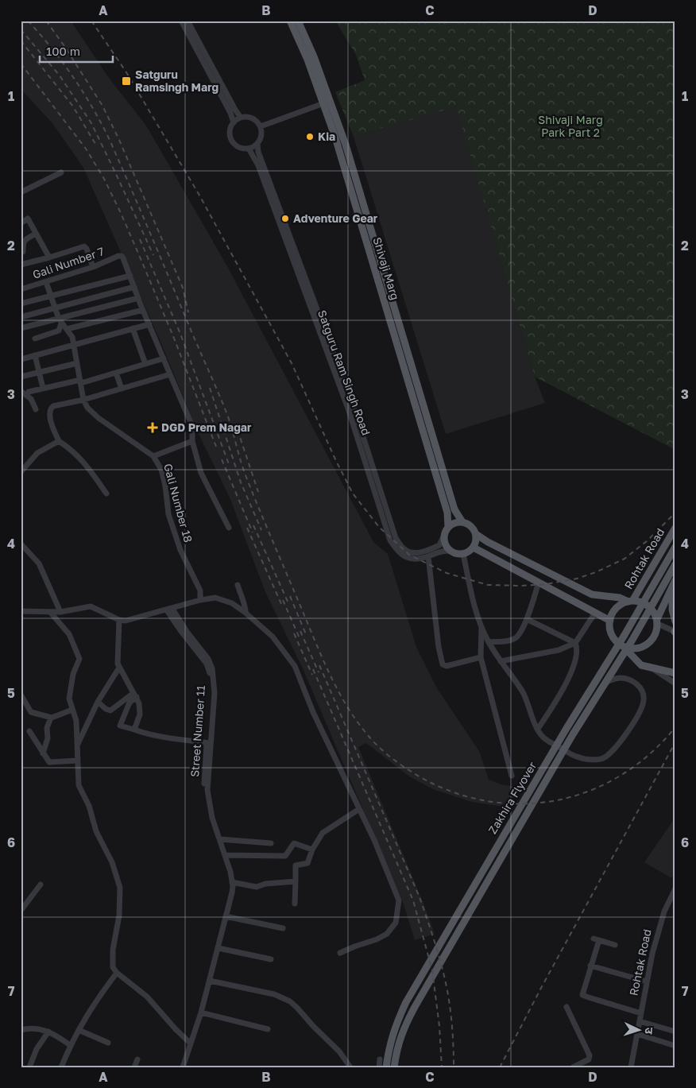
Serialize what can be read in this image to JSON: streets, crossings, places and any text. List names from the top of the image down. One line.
{"streets":{"main road":["Shivaji Marg","Rohtak Road","Zakhira Flyover"],"street":["Gali Number 7","Satguru Ram Singh Road","Gali Number 18","Street Number 11"]},"crossings":[["Shivaji Marg","Satguru Ram Singh Road"]],"parks":["Shivaji Marg Park Part 2"],"places":{"transit":["Satguru Ramsingh Marg"],"other":["Kia","Adventure Gear"],"health":["DGD Prem Nagar"]},"scale_bar":"100 m","north":"right","grid":{"columns":["A","B","C","D"],"rows":["1","2","3","4","5","6","7"]}}
